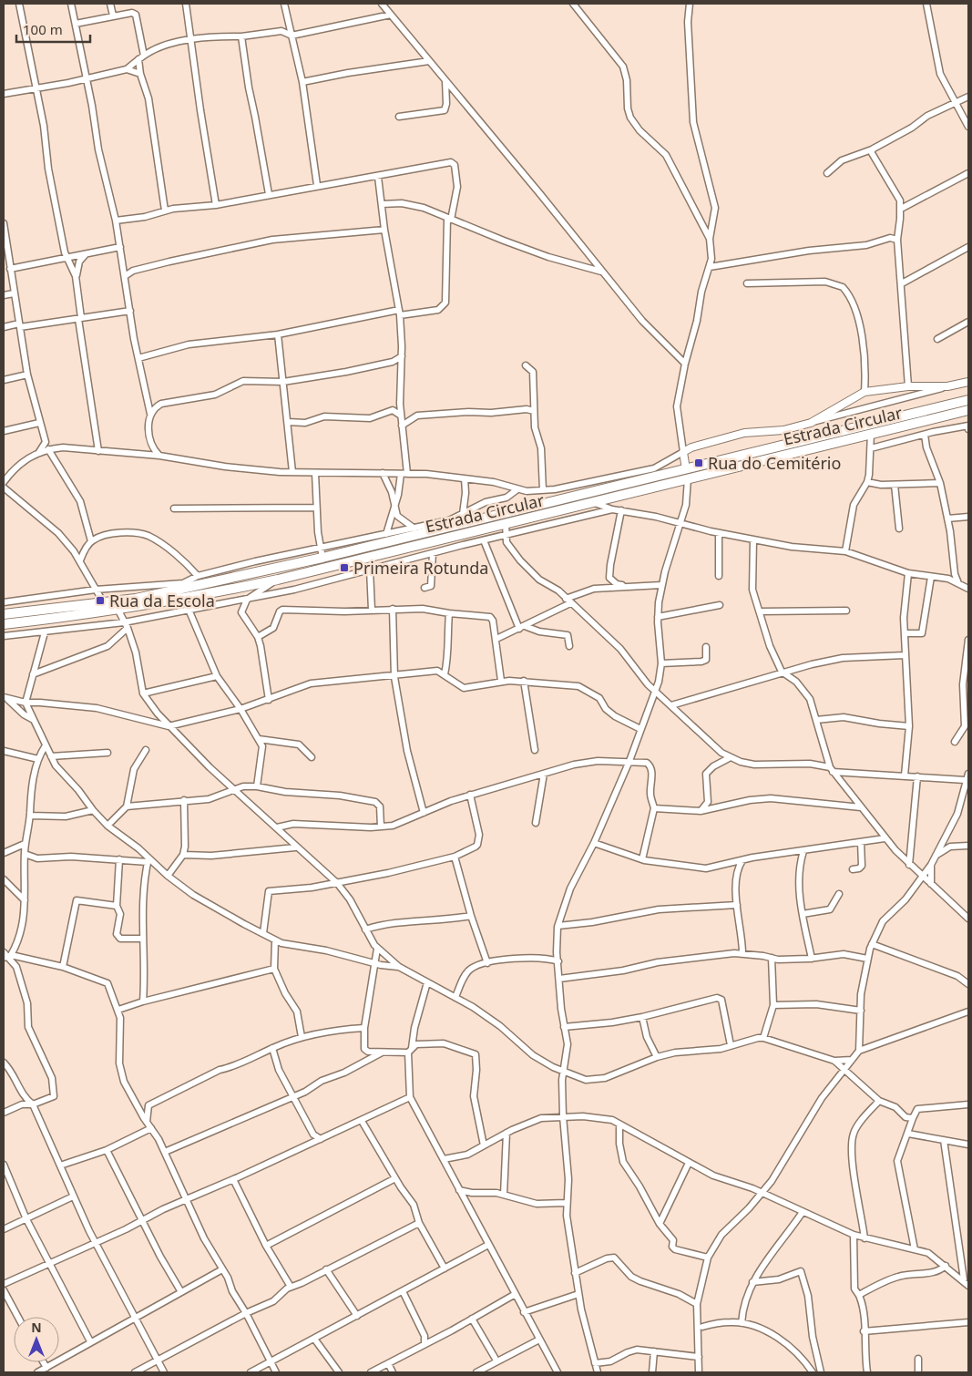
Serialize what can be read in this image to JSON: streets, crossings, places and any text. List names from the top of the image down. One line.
{"streets":{"main road":["Estrada Circular"]},"places":{"transit":["Rua do Cemitério","Primeira Rotunda","Rua da Escola"]},"scale_bar":"100 m","north":"top"}
